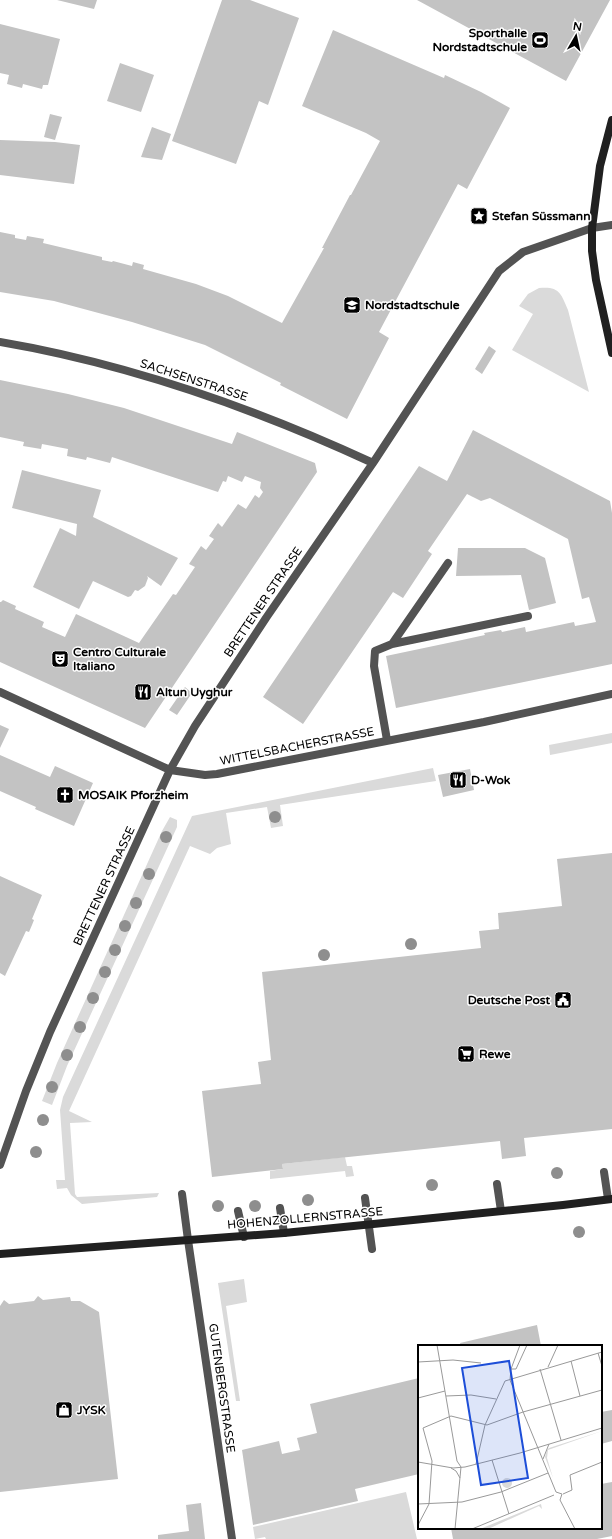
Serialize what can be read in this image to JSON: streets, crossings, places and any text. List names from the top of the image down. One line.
{"streets":{"main road":["HOHENZOLLERNSTRASSE"],"street":["SACHSENSTRASSE","BRETTENER STRASSE","WITTELSBACHERSTRASSE","GUTENBERGSTRASSE"]},"crossings":[["SACHSENSTRASSE","BRETTENER STRASSE"],["BRETTENER STRASSE","WITTELSBACHERSTRASSE"],["HOHENZOLLERNSTRASSE","GUTENBERGSTRASSE"]],"places":{"sports":["Sporthalle Nordstadtschule"],"place":["Stefan Süssmann"],"school or university":["Nordstadtschule"],"theatre":["Centro Culturale Italiano"],"restaurant":["Altun Uyghur","D-Wok"],"church":["MOSAIK Pforzheim"],"public building":["Deutsche Post"],"supermarket":["Rewe"],"shop":["JYSK"]},"north":"top"}
